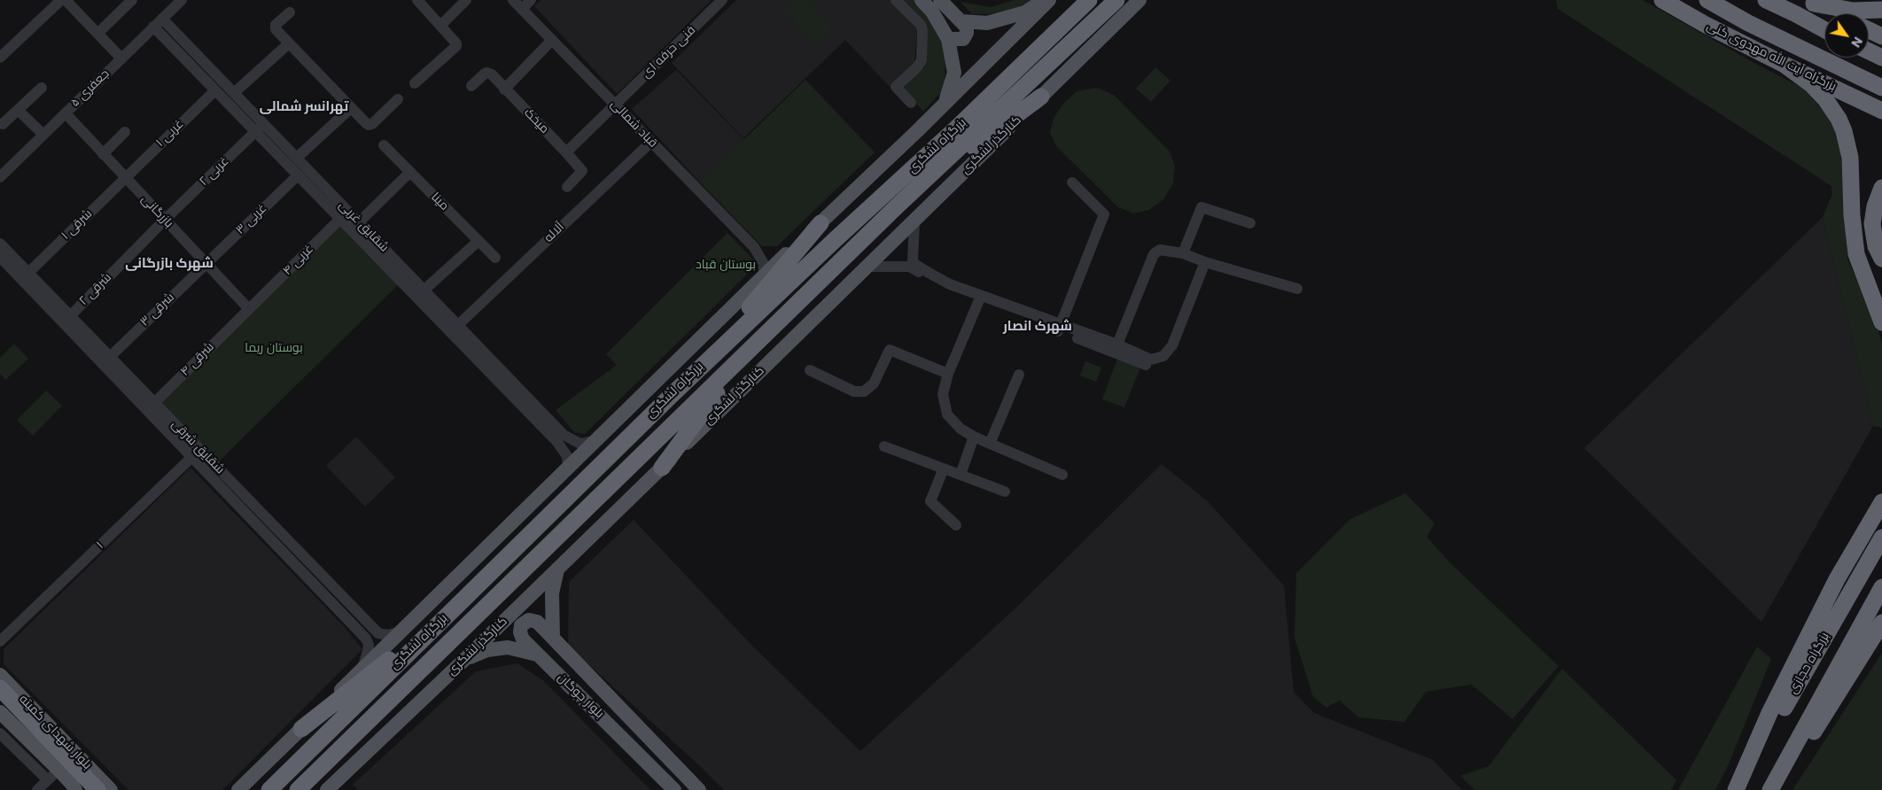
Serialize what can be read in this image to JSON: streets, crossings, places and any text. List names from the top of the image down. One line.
{"streets":{"highway":["بزرگراه آیت الله مهدوی کنی","بزرگراه لشگری","بزرگراه حجازی"],"main road":["کنارگذر لشگری","بلوار چوگان","بلوار شهدای کمیته"],"street":["فنی حرفه ای","جعفری ۵","میخک","قباد شمالی","۱ غربی","۲ غربی","مینا","بازرگانی","۳ غربی","۱ شرقی","شقایق غربی","آلاله","۴ غربی","۲ شرقی","۳ شرقی","۴ شرقی","شقایق شرقی","۱"]},"crossings":[["فنی حرفه ای","میخک"],["فنی حرفه ای","قباد شمالی"],["جعفری ۵","بازرگانی"],["جعفری ۵","شقایق غربی"],["قباد شمالی","آلاله"],["۱ غربی","بازرگانی"],["۱ غربی","۱ شرقی"],["۱ غربی","شقایق غربی"],["۲ غربی","بازرگانی"],["۲ غربی","شقایق غربی"],["۲ غربی","۲ شرقی"],["بازرگانی","۳ غربی"],["بازرگانی","۱ شرقی"],["بازرگانی","۴ غربی"],["بازرگانی","۲ شرقی"],["بازرگانی","۳ شرقی"],["بازرگانی","۴ شرقی"],["۳ غربی","شقایق غربی"],["۳ غربی","۳ شرقی"],["۱ شرقی","شقایق شرقی"],["شقایق غربی","آلاله"],["شقایق غربی","۴ غربی"],["۴ غربی","۴ شرقی"],["۲ شرقی","شقایق شرقی"],["۳ شرقی","شقایق شرقی"],["۴ شرقی","شقایق شرقی"],["شقایق شرقی","۱"]],"districts":["تهرانسر شمالی","شهرک بازرگانی","شهرک انصار"],"parks":["بوستان قباد","بوستان ریما"],"north":"bottom right"}
